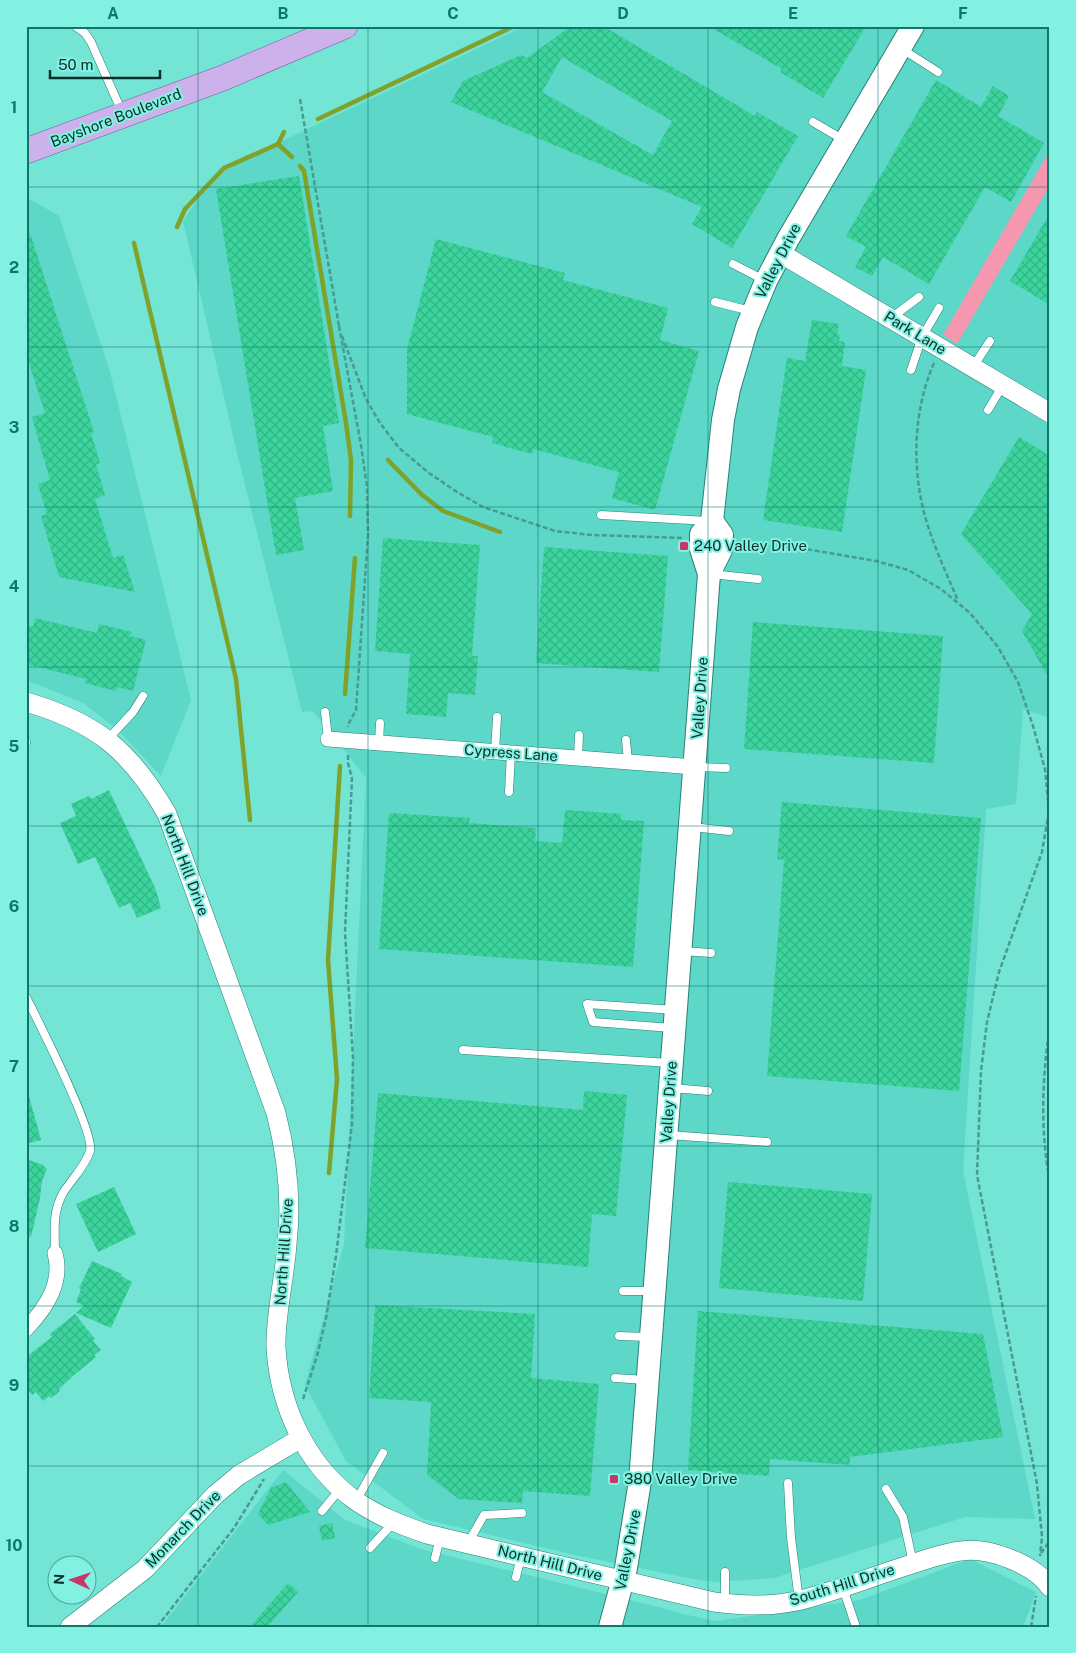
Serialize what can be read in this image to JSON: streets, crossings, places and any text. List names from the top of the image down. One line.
{"streets":{"main road":["Bayshore Boulevard","Valley Drive"],"street":["Park Lane","Cypress Lane","North Hill Drive","Monarch Drive","South Hill Drive"]},"crossings":[["Valley Drive","Park Lane"],["Valley Drive","Cypress Lane"],["Valley Drive","North Hill Drive"],["Valley Drive","South Hill Drive"],["North Hill Drive","Monarch Drive"],["North Hill Drive","South Hill Drive"]],"places":{"transit":["240 Valley Drive","380 Valley Drive"]},"scale_bar":"50 m","north":"left","grid":{"columns":["A","B","C","D","E","F"],"rows":["1","2","3","4","5","6","7","8","9","10"]}}
